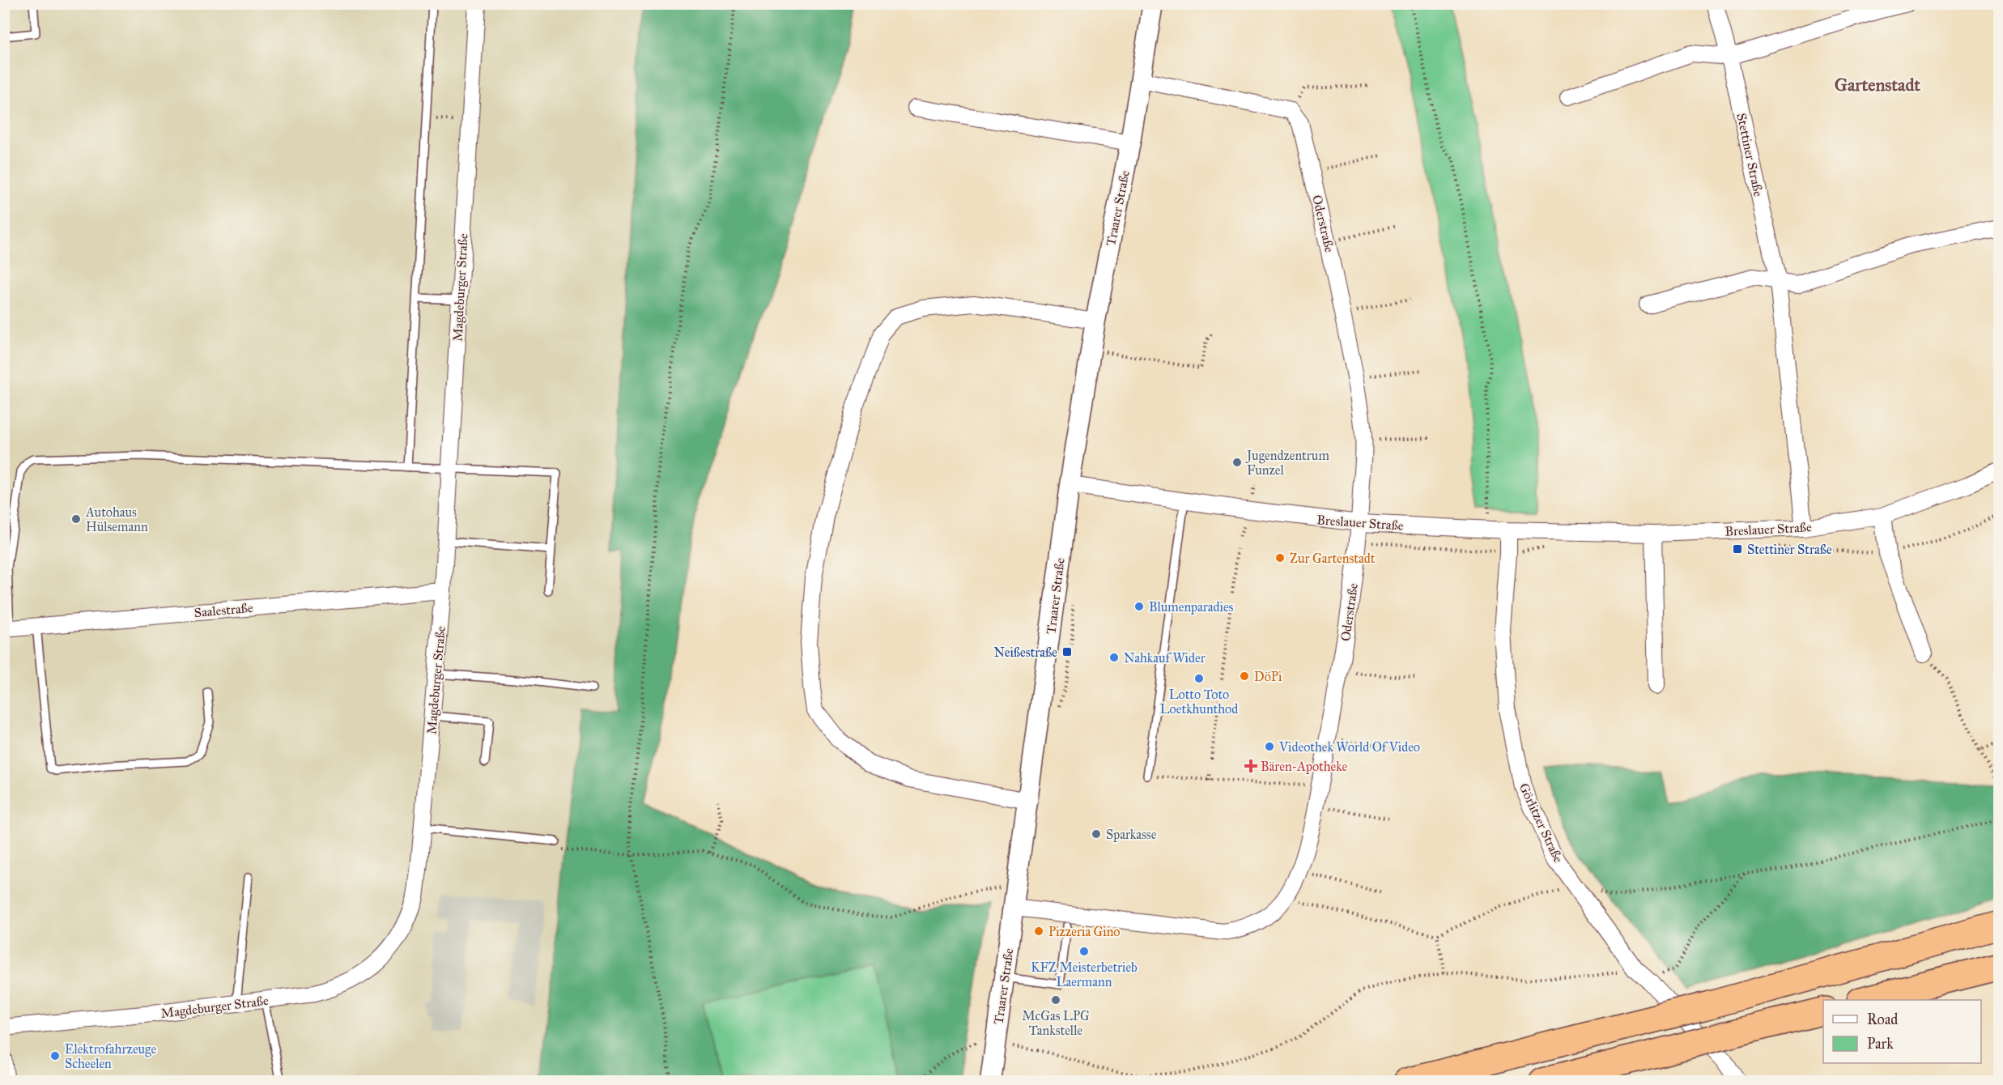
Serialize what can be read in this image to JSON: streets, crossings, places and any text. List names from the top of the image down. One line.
{"streets":{"street":["Stettiner Straße","Traarer Straße","Oderstraße","Magdeburger Straße","Breslauer Straße","Saalestraße","Görlitzer Straße"]},"crossings":[["Stettiner Straße","Breslauer Straße"],["Traarer Straße","Oderstraße"],["Traarer Straße","Breslauer Straße"],["Oderstraße","Breslauer Straße"],["Magdeburger Straße","Saalestraße"],["Breslauer Straße","Görlitzer Straße"]],"districts":["Gartenstadt"],"places":{"other":["Jugendzentrum Funzel","Autohaus Hülsemann","Zur Gartenstadt","Blumenparadies","Nahkauf Wider","DöPi","Lotto Toto Loetkhunthod","Videothek World Of Video","Sparkasse","Pizzeria Gino","KFZ Meisterbetrieb Laermann","McGas LPG Tankstelle","Elektrofahrzeuge Scheelen"],"transit":["Stettiner Straße","Neißestraße"],"health":["Bären-Apotheke"]},"legend":["Road","Park"]}
